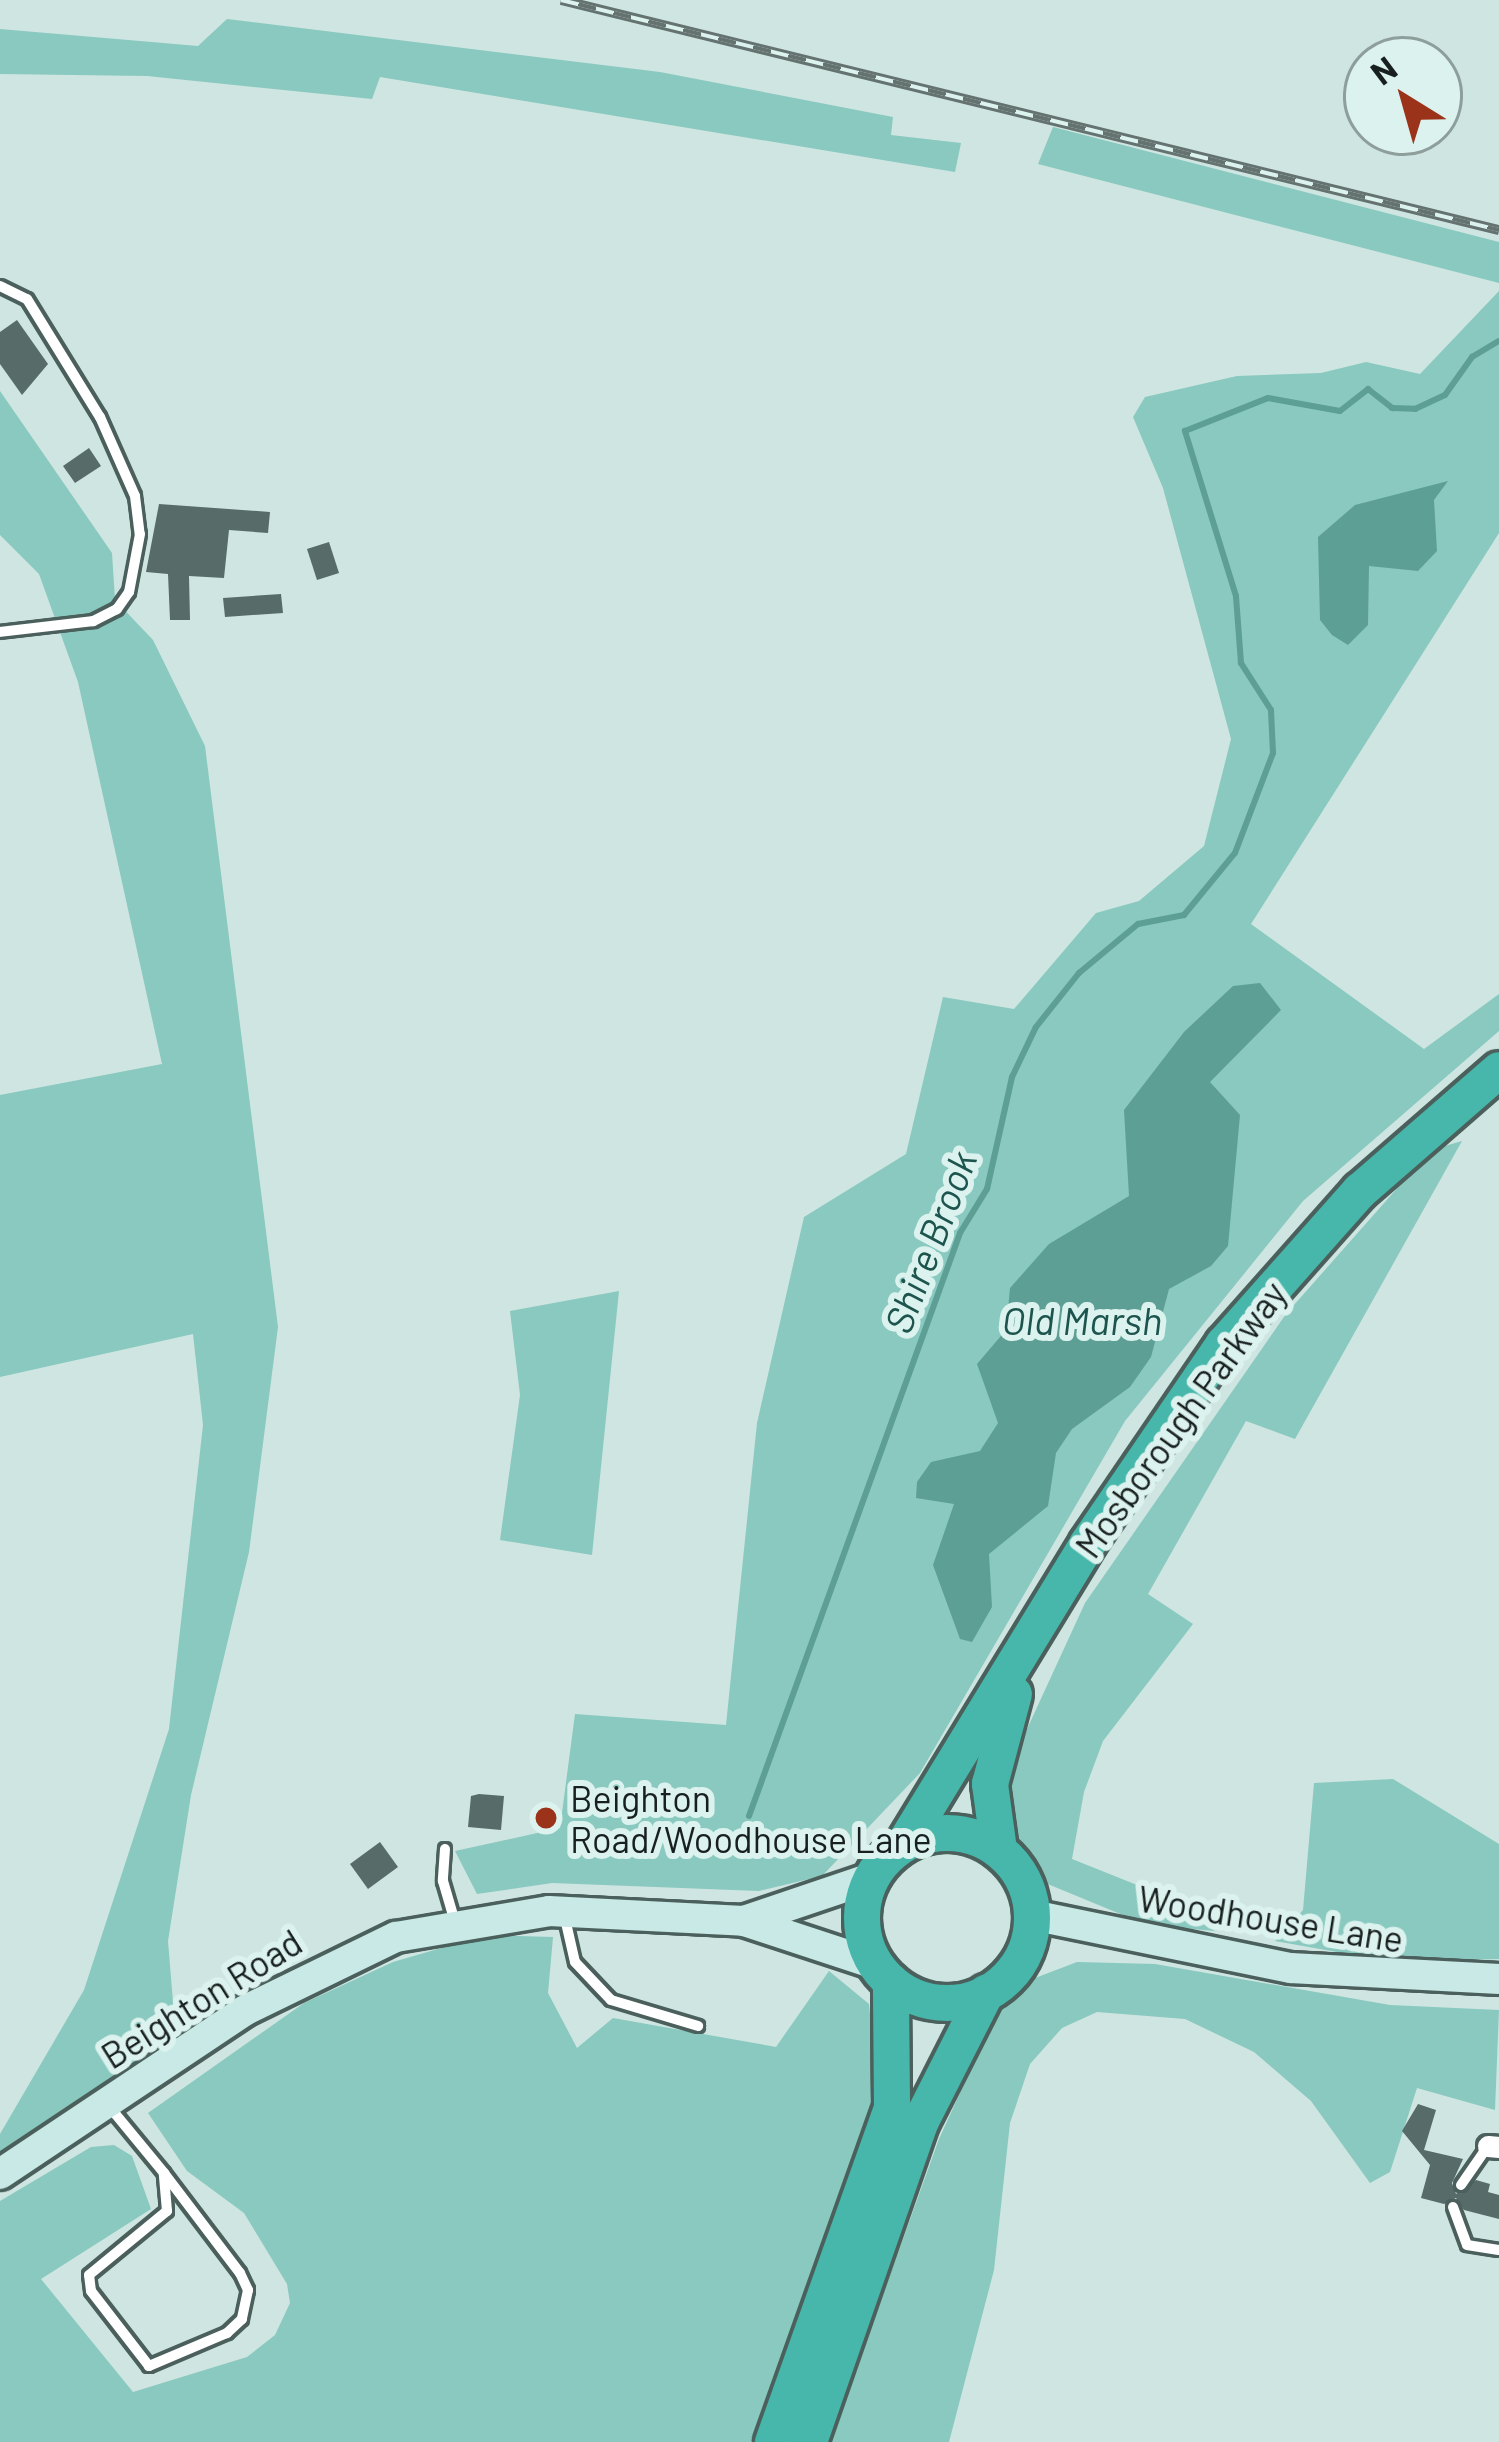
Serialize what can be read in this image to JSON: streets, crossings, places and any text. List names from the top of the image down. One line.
{"streets":{"highway":["Mosborough Parkway"],"street":["Woodhouse Lane","Beighton Road"]},"crossings":[["Mosborough Parkway","Woodhouse Lane"],["Mosborough Parkway","Beighton Road"],["Woodhouse Lane","Beighton Road"]],"water":["Shire Brook","Old Marsh"],"places":["Beighton Road/Woodhouse Lane"],"north":"top left"}
